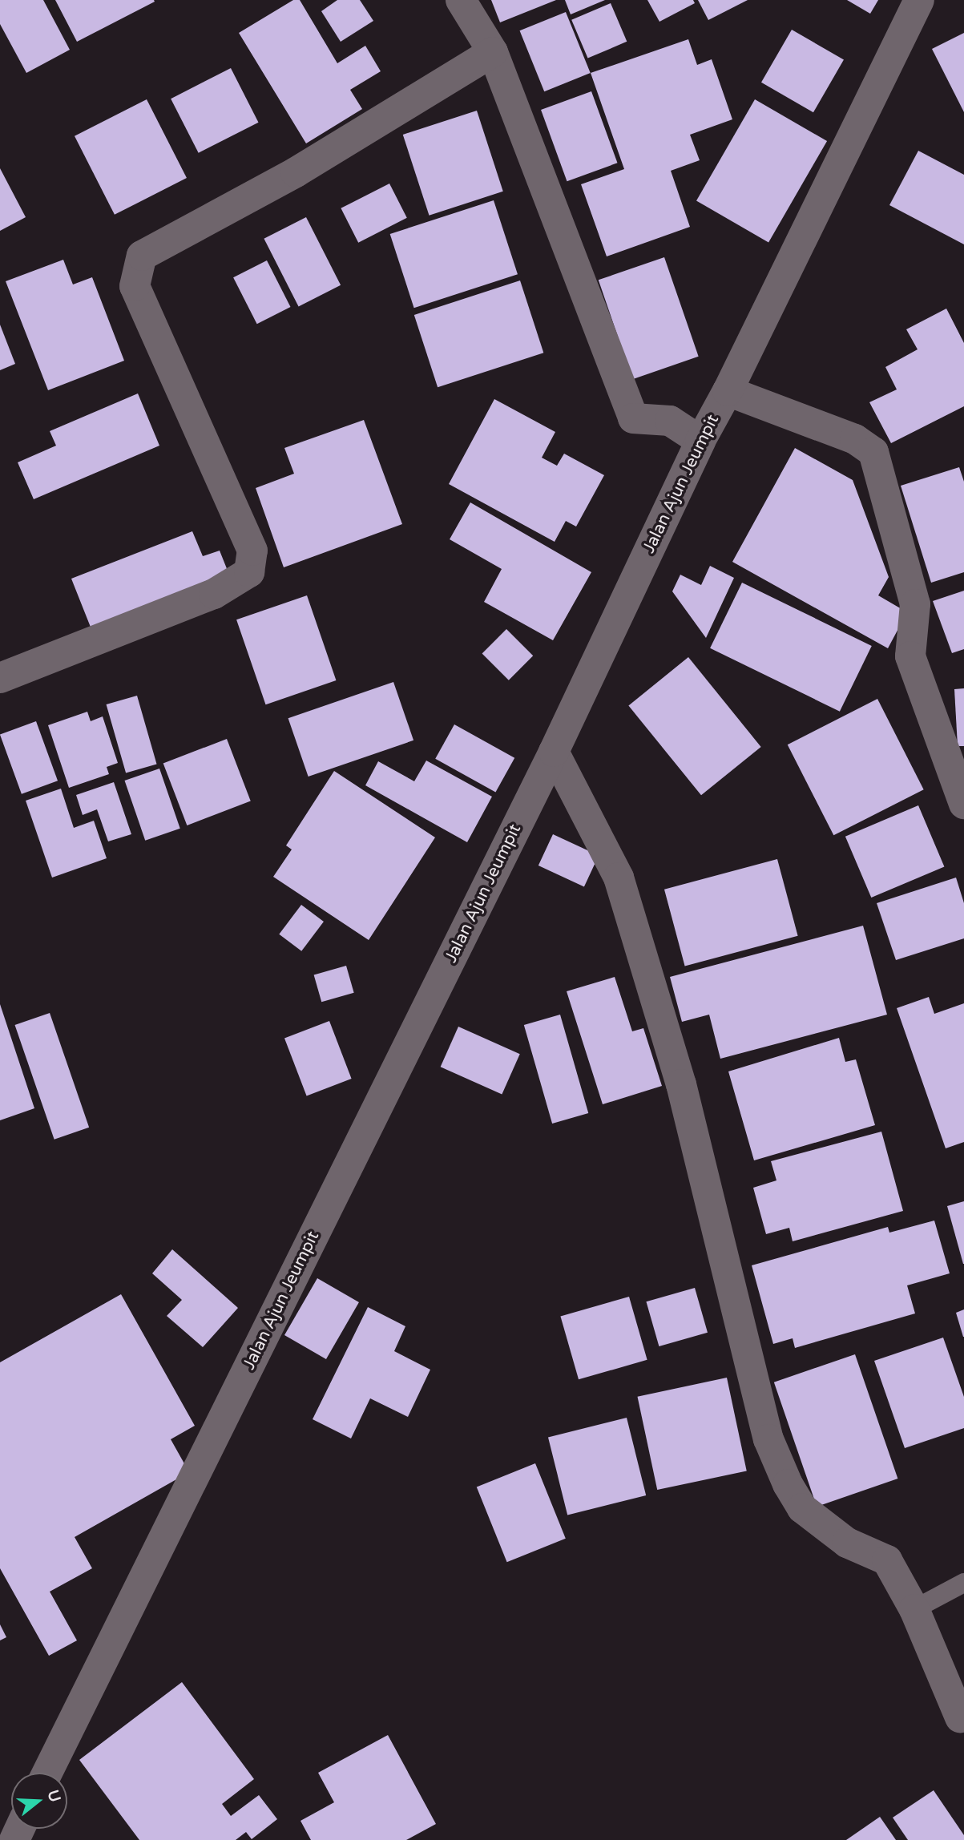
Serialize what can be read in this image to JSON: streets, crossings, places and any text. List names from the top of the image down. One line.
{"streets":{"street":["Jalan Ajun Jeumpit"]},"north":"right"}
